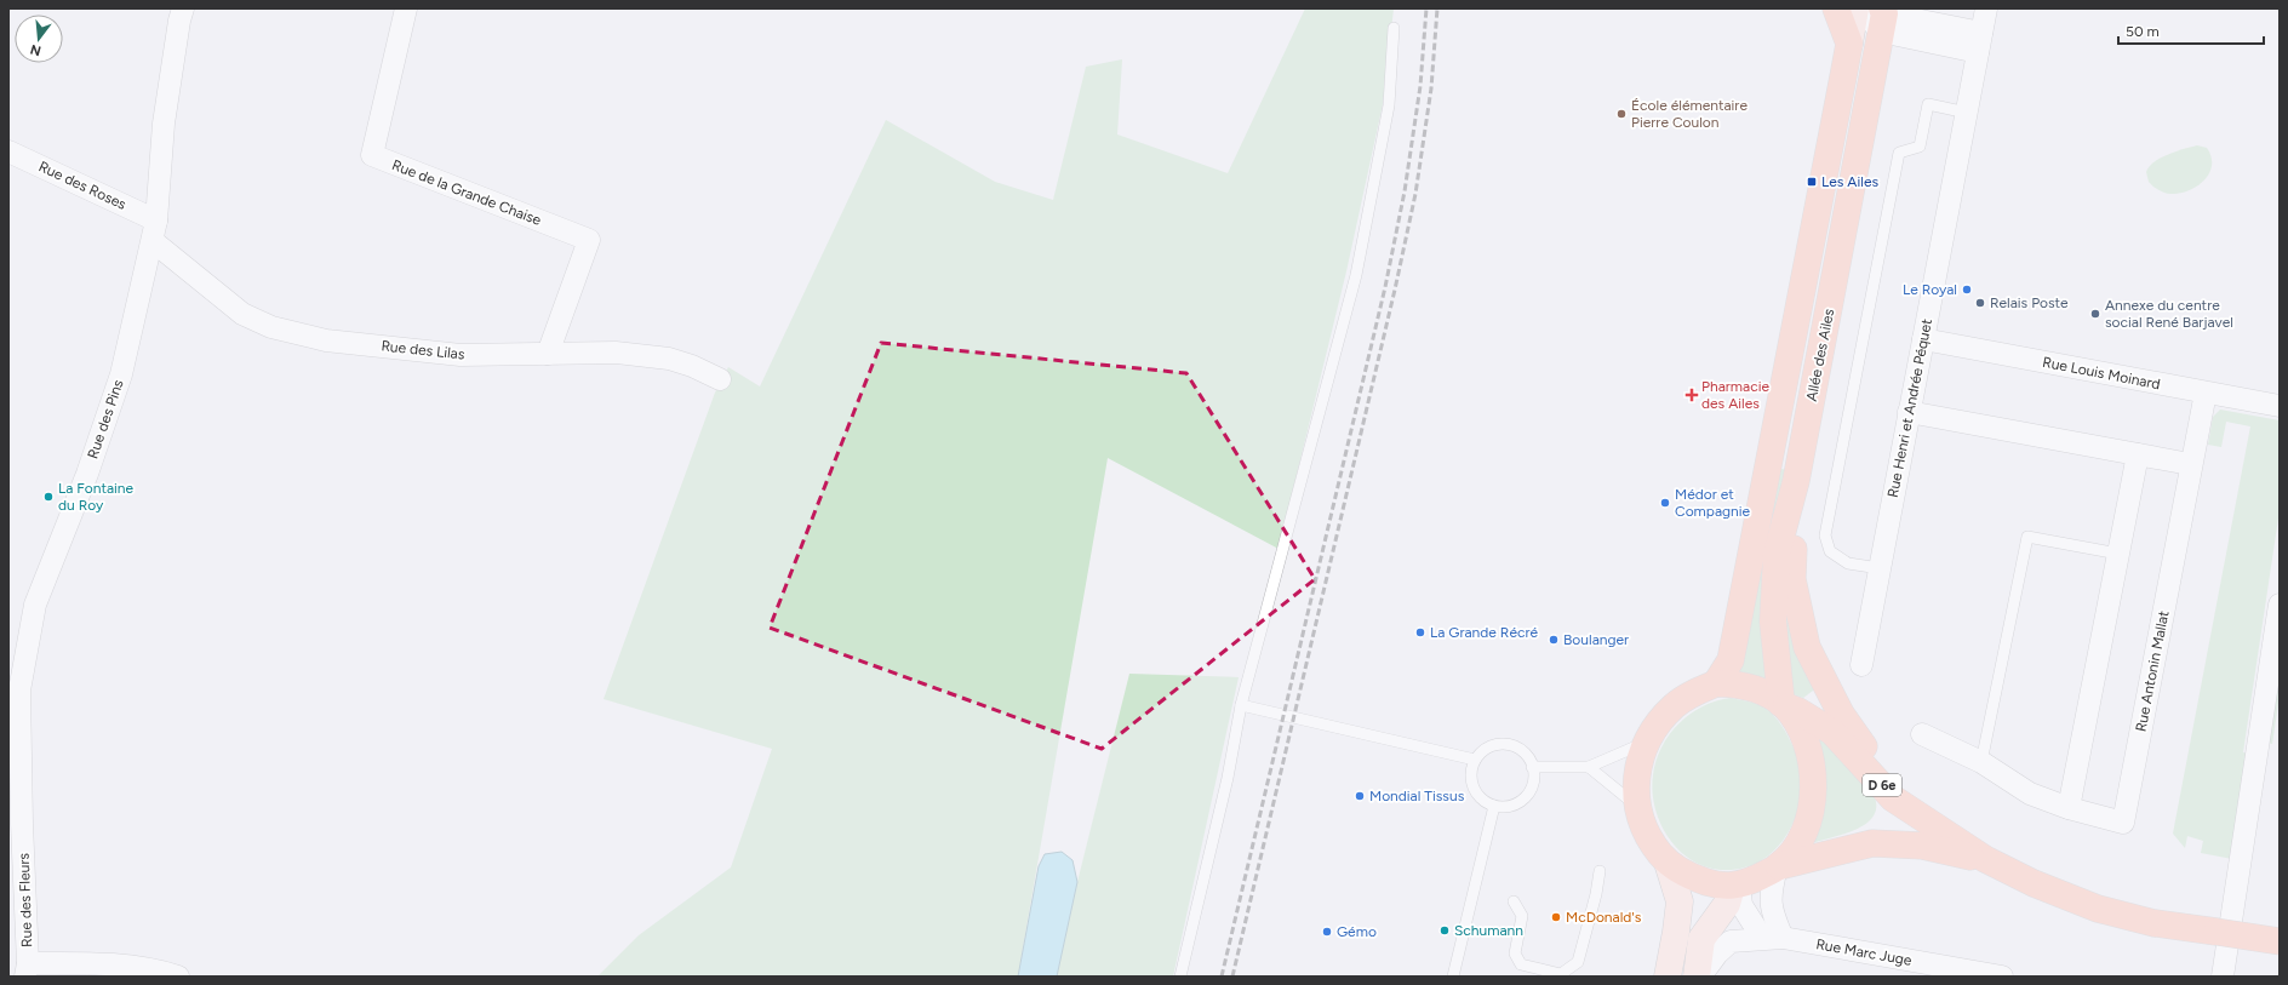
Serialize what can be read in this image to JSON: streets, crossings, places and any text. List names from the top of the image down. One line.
{"streets":{"main road":["Allée des Ailes","D 6e"],"street":["Rue des Roses","Rue de la Grande Chaise","Rue des Lilas","Rue Louis Moinard","Rue Henri et Andrée Péquet","Rue des Pins","Rue Antonin Mallat","Rue des Fleurs","Rue Marc Juge"]},"crossings":[["Rue des Roses","Rue des Lilas"],["Rue des Roses","Rue des Pins"],["Rue de la Grande Chaise","Rue des Lilas"],["Rue des Lilas","Rue des Pins"],["Allée des Ailes","D 6e"],["Rue Louis Moinard","Rue Henri et Andrée Péquet"],["Rue Louis Moinard","Rue Antonin Mallat"],["Rue des Pins","Rue des Fleurs"]],"places":{"other":["École élémentaire Pierre Coulon","Le Royal","Relais Poste","Annexe du centre social René Barjavel","La Fontaine du Roy","Médor et Compagnie","La Grande Récré","Boulanger","Mondial Tissus","McDonald's","Schumann","Gémo"],"transit":["Les Ailes"],"health":["Pharmacie des Ailes"]},"scale_bar":"50 m","north":"bottom"}
